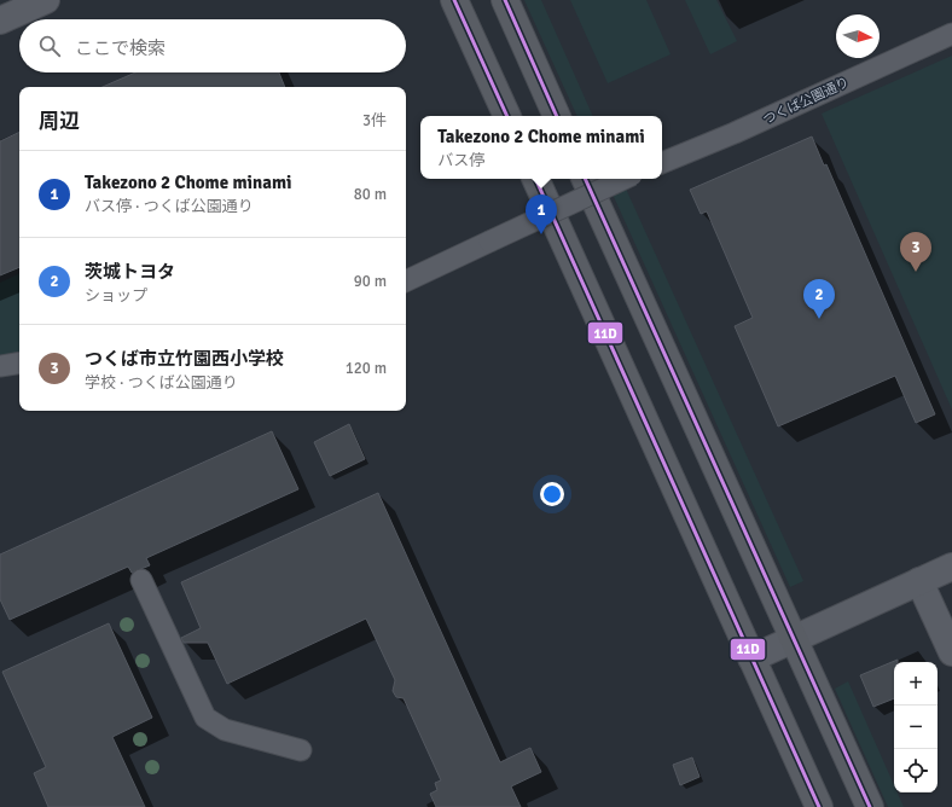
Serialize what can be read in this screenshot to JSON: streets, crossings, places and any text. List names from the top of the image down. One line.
{"streets":{"street":["つくば公園通り"]},"lines":["transit line 11D"],"north":"right","page":{"search":"ここで検索","heading":["周辺","3件"],"popup":["Takezono 2 Chome minami","バス停"],"list":[{"mark":"1","name":"Takezono 2 Chome minami","note":"バス停 · つくば公園通り","value":"80 m"},{"mark":"2","name":"茨城トヨタ","note":"ショップ","value":"90 m"},{"mark":"3","name":"つくば市立竹園西小学校","note":"学校 · つくば公園通り","value":"120 m"}],"pins":["1","3","2"],"map_buttons":["+","−"]}}
